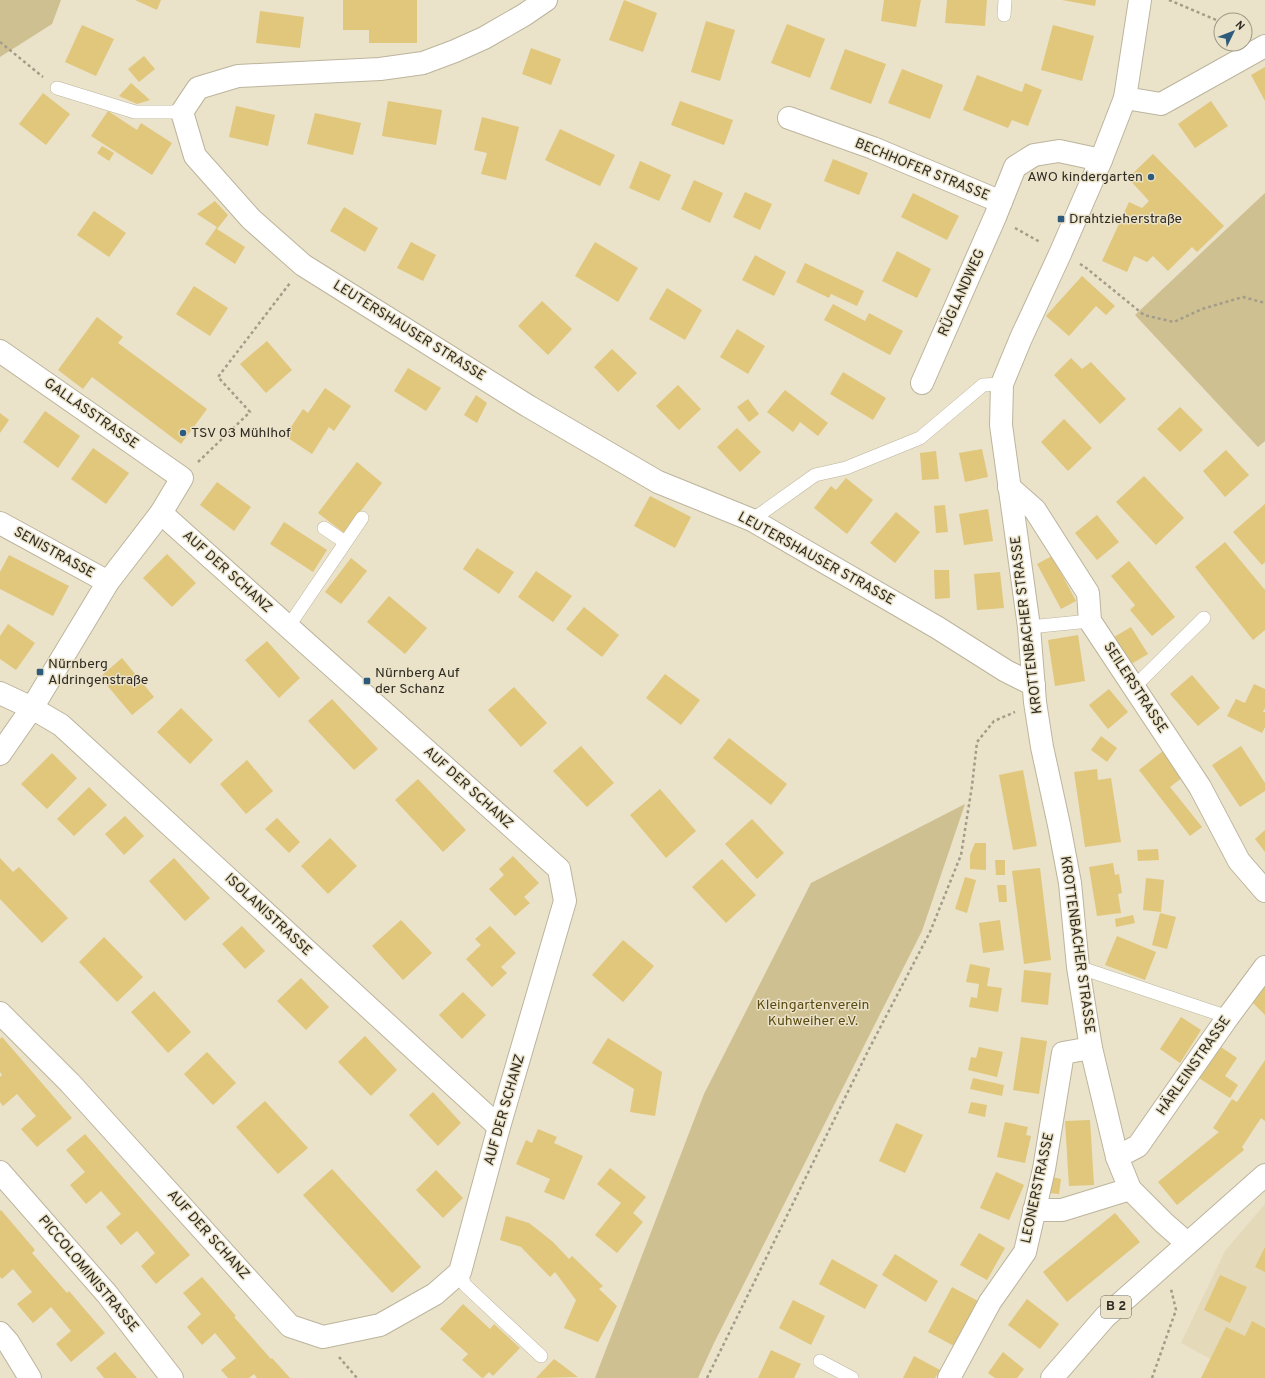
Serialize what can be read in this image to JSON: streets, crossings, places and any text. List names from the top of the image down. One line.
{"streets":{"street":["BECHHOFER STRASSE","RÜGLANDWEG","LEUTERSHAUSER STRASSE","GALLASSTRASSE","SENISTRASSE","AUF DER SCHANZ","KROTTENBACHER STRASSE","SEILERSTRASSE","ISOLANISTRASSE","HÄRLEINSTRASSE","LEONERSTRASSE","PICCOLOMINISTRASSE","B 2"]},"crossings":[["BECHHOFER STRASSE","RÜGLANDWEG"],["BECHHOFER STRASSE","KROTTENBACHER STRASSE"],["LEUTERSHAUSER STRASSE","KROTTENBACHER STRASSE"],["AUF DER SCHANZ","ISOLANISTRASSE"],["KROTTENBACHER STRASSE","SEILERSTRASSE"],["KROTTENBACHER STRASSE","HÄRLEINSTRASSE"],["KROTTENBACHER STRASSE","LEONERSTRASSE"],["KROTTENBACHER STRASSE","B 2"]],"parks":["Kleingartenverein Kuhweiher e.V."],"places":{"other":["AWO kindergarten","TSV 03 Mühlhof"],"transit":["Drahtzieherstraße","Nürnberg Aldringenstraße","Nürnberg Auf der Schanz"]},"north":"top right"}
